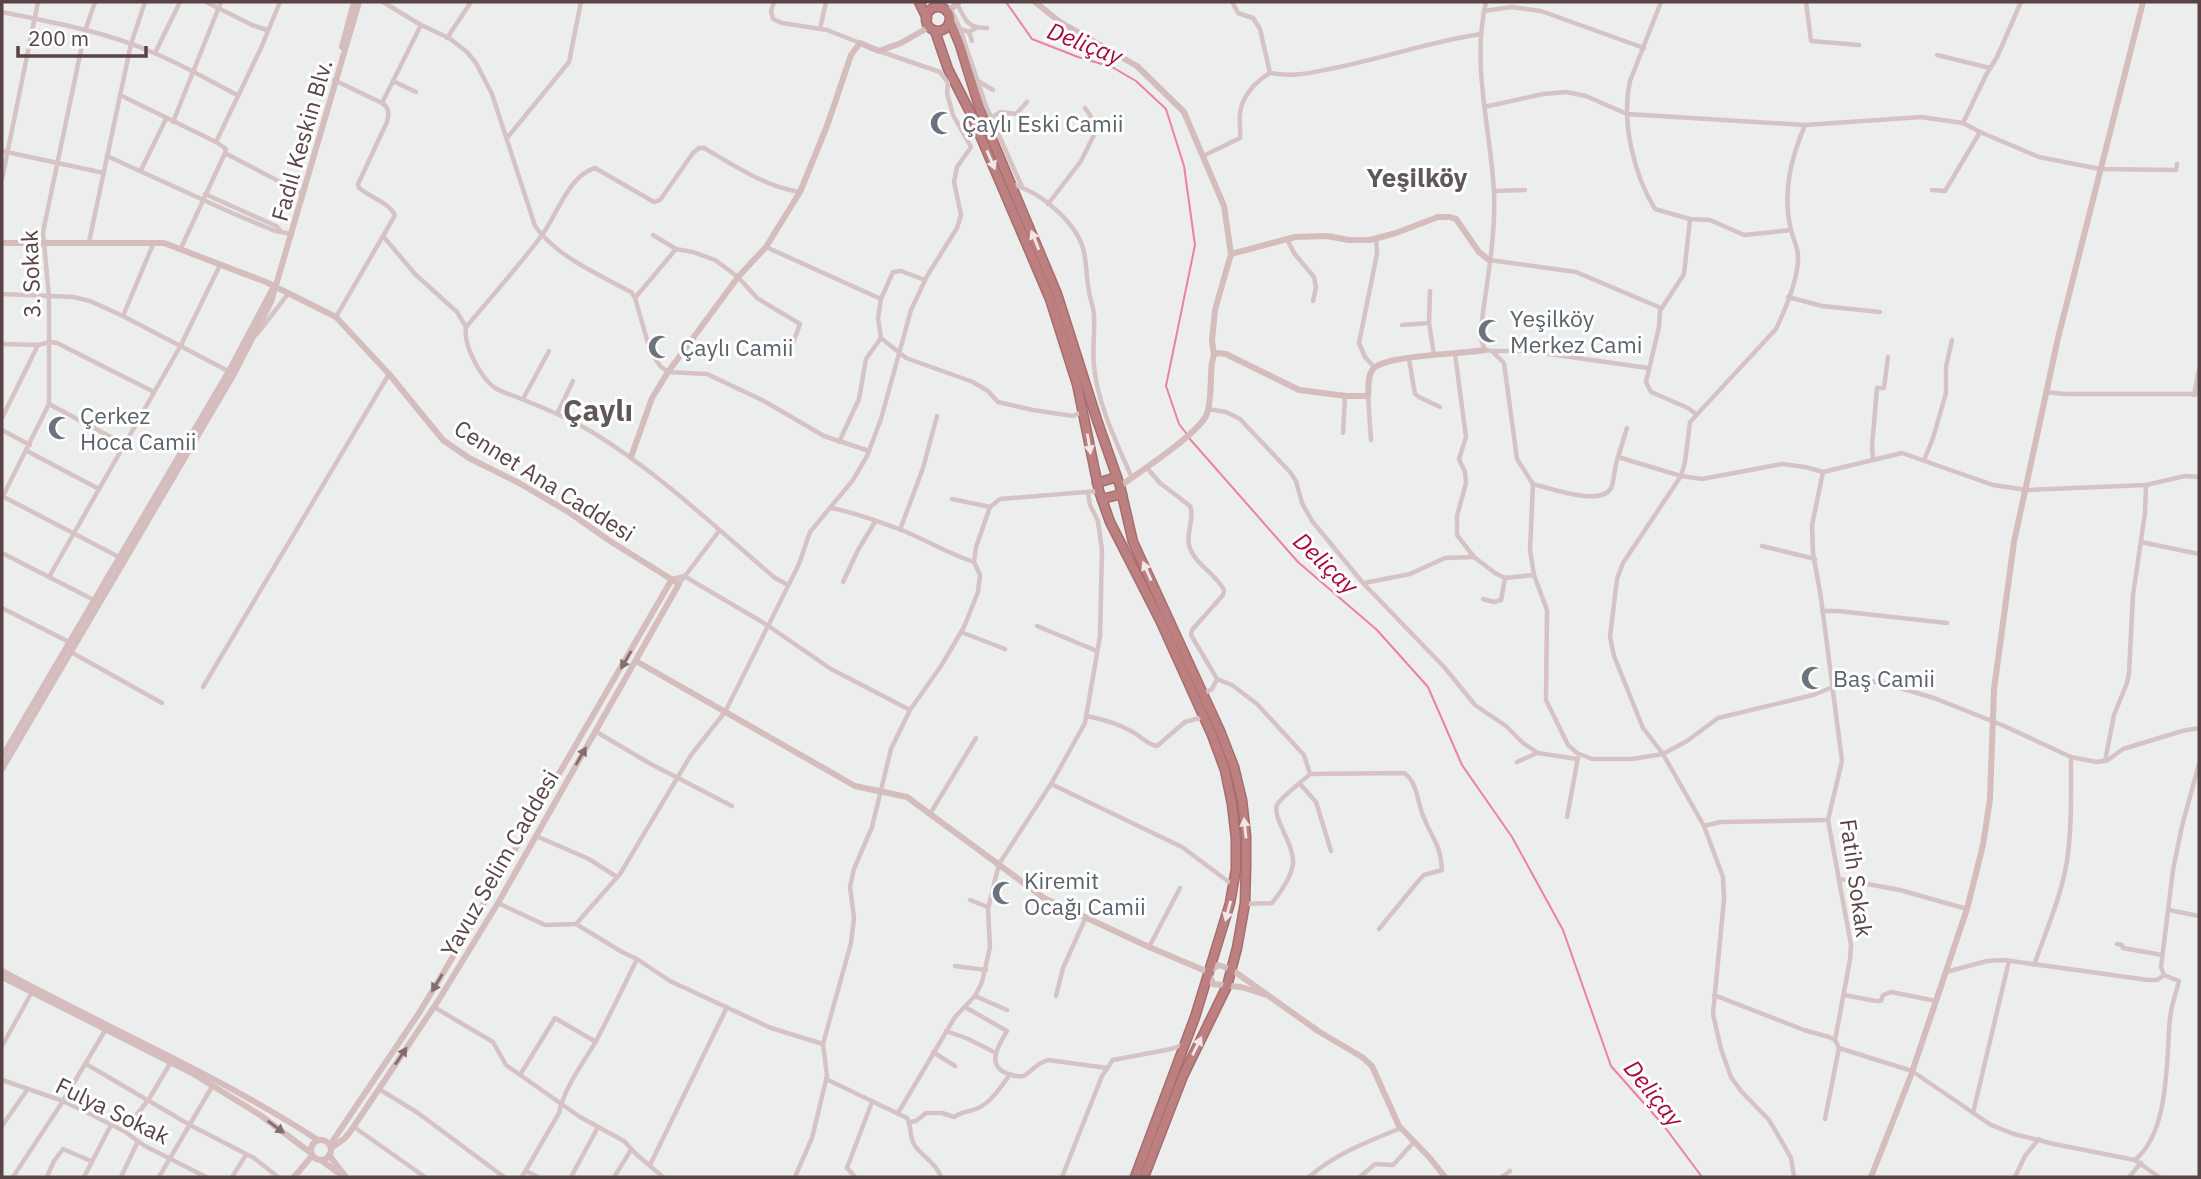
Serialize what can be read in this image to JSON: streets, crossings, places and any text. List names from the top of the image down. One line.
{"streets":{"street":["Fadıl Keskin Blv.","3. Sokak","Cennet Ana Caddesi","Yavuz Selim Caddesi","Fatih Sokak","Fulya Sokak"]},"crossings":[["Fadıl Keskin Blv.","Cennet Ana Caddesi"],["3. Sokak","Cennet Ana Caddesi"],["Cennet Ana Caddesi","Yavuz Selim Caddesi"]],"districts":["Yeşilköy","Çaylı"],"water":["Deliçay"],"places":{"mosque":["Çaylı Eski Camii","Yeşilköy Merkez Cami","Çaylı Camii","Çerkez Hoca Camii","Baş Camii","Kiremit Ocağı Camii"]},"scale_bar":"200 m"}
